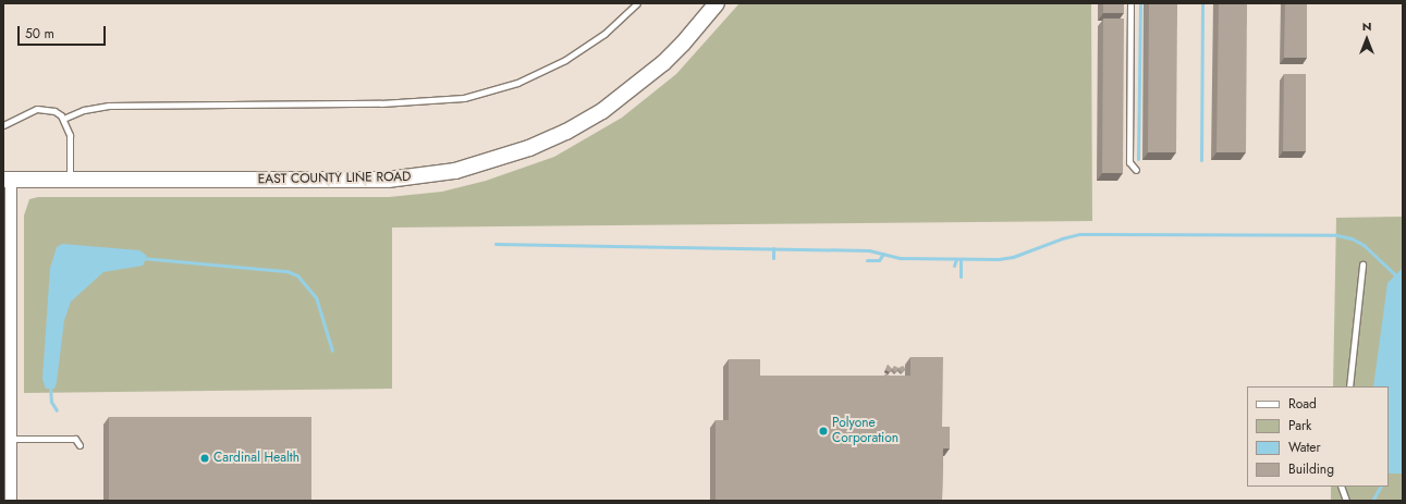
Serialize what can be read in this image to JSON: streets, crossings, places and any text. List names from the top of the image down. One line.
{"streets":{"main road":["EAST COUNTY LINE ROAD"]},"places":["Polyone Corporation","Cardinal Health"],"legend":["Road","Park","Water","Building"],"scale_bar":"50 m","north":"top"}
